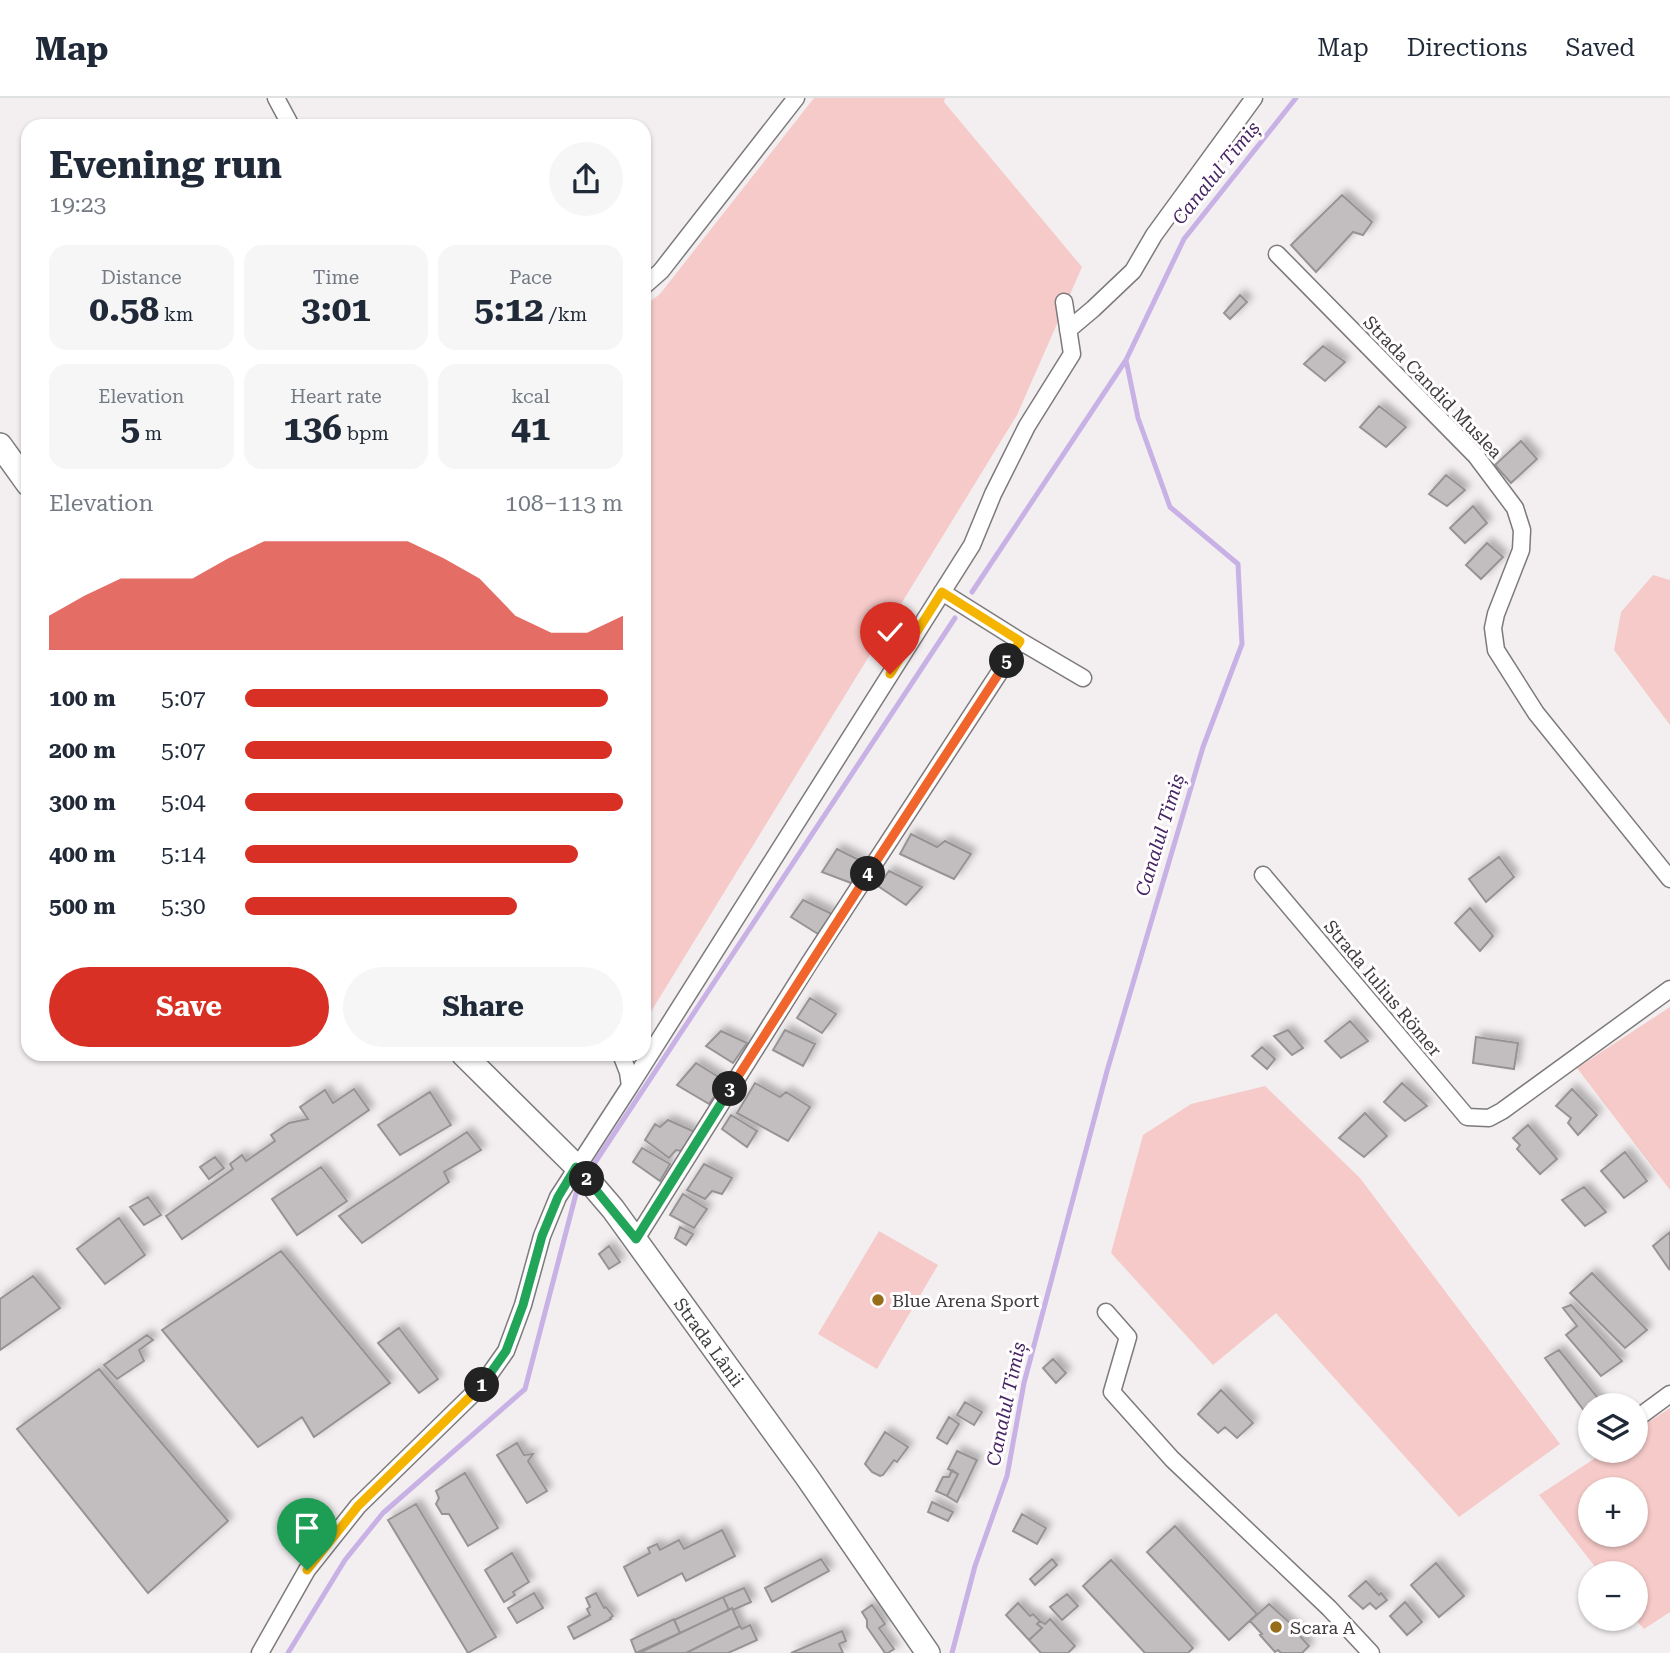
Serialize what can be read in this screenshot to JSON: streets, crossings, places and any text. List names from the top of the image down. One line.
{"streets":{"main road":["Strada Lânii"],"street":["Strada Candid Muslea","Strada Iulius Römer"]},"water":["Canalul Timiș"],"places":["Blue Arena Sport","Scara A"],"page":{"header":"Map","nav":["Map","Directions","Saved"],"heading":["Evening run","19:23"],"stats":[["Distance","0.58 km"],["Time","3:01"],["Pace","5:12 /km"],["Elevation","5 m"],["Heart rate","136 bpm"],["kcal","41"]],"chart":["Elevation","108–113 m"],"pins":["5","4","3","2","1"],"list":[{"name":"100 m","note":"5:07"},{"name":"200 m","note":"5:07"},{"name":"300 m","note":"5:04"},{"name":"400 m","note":"5:14"},{"name":"500 m","note":"5:30"}],"buttons":["Save","Share"],"map_buttons":["+","−"]}}
